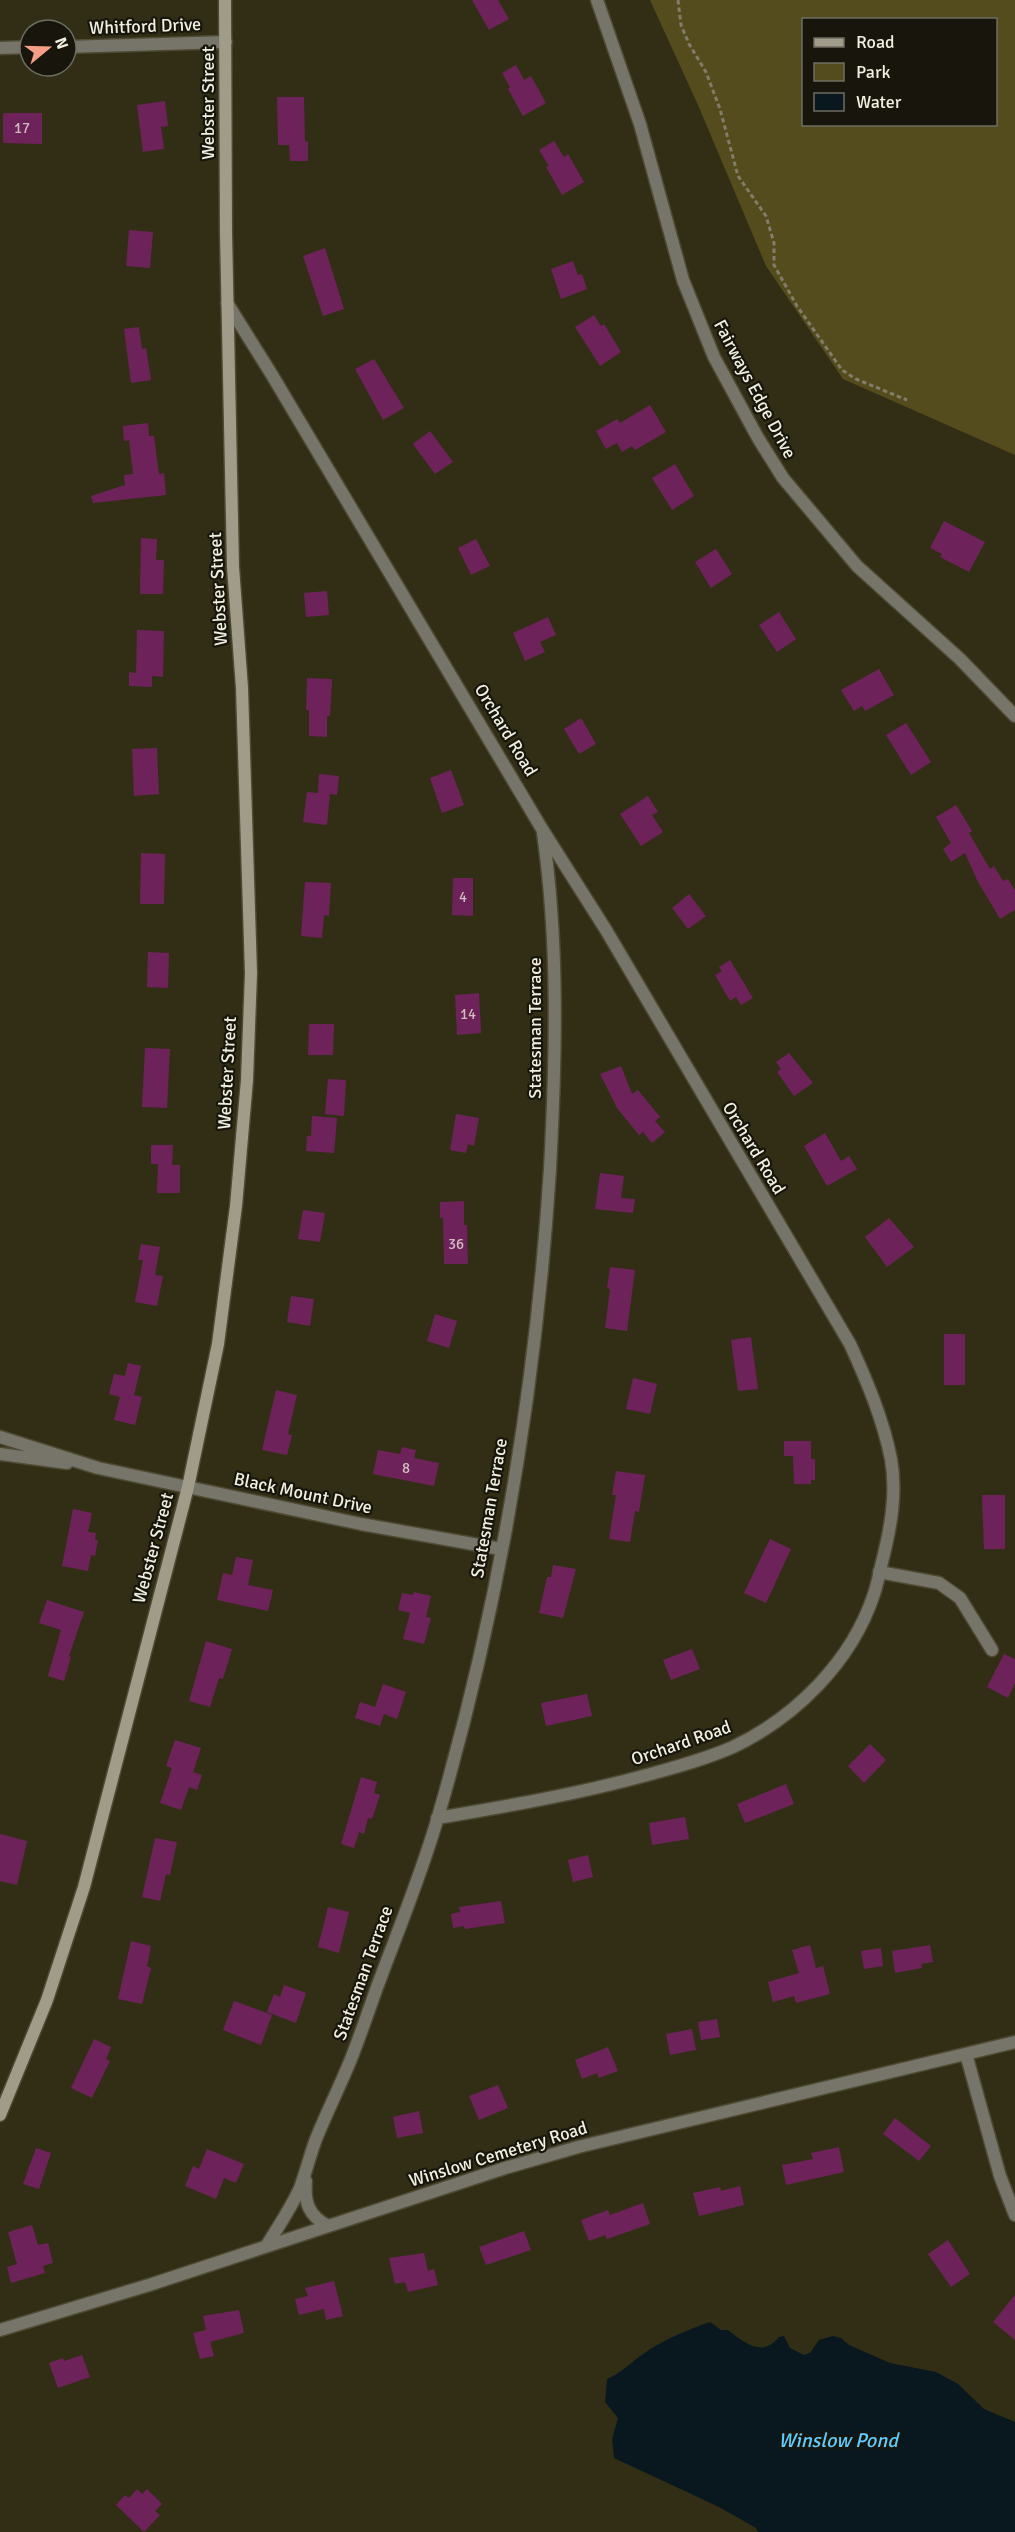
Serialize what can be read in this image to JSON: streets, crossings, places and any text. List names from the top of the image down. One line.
{"streets":{"street":["Whitford Drive","Webster Street","Fairways Edge Drive","Orchard Road","Statesman Terrace","Black Mount Drive","Winslow Cemetery Road"]},"crossings":[["Whitford Drive","Webster Street"],["Webster Street","Orchard Road"],["Webster Street","Black Mount Drive"],["Orchard Road","Statesman Terrace"],["Statesman Terrace","Black Mount Drive"],["Statesman Terrace","Winslow Cemetery Road"]],"water":["Winslow Pond"],"house_numbers":["17","4","14","36","8"],"legend":["Road","Park","Water"],"north":"right"}
